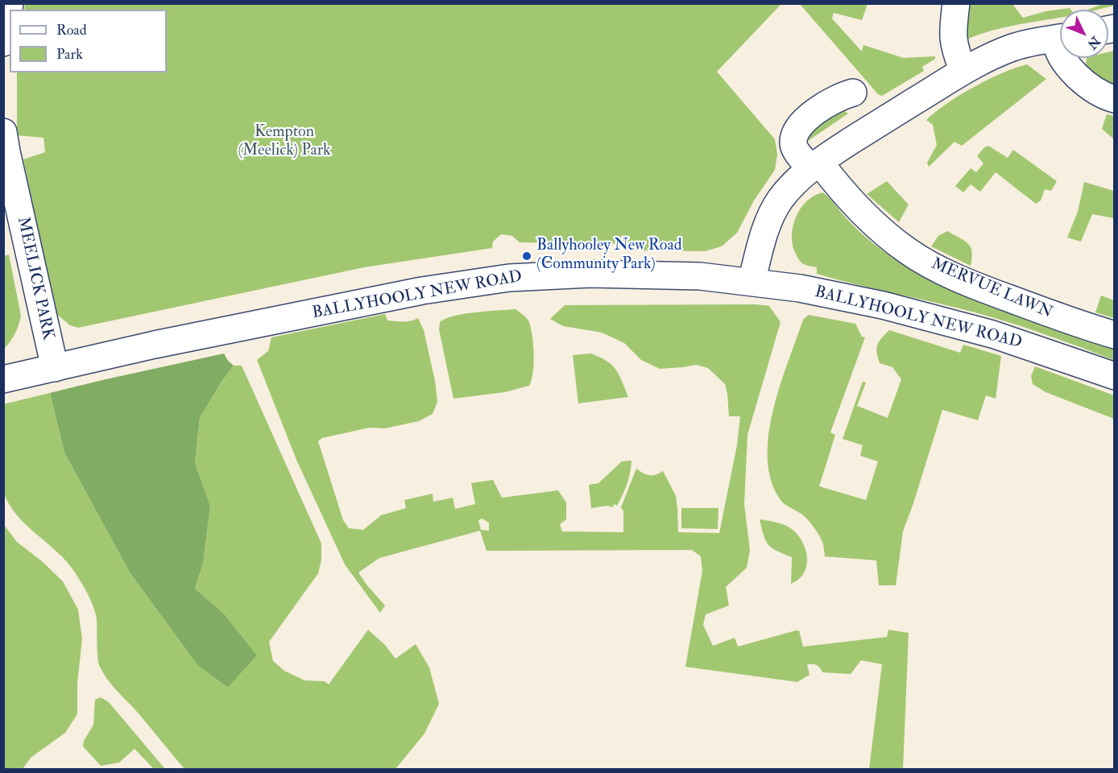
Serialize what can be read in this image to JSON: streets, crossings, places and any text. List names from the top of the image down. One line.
{"streets":{"street":["MEELICK PARK","MERVUE LAWN","BALLYHOOLY NEW ROAD"]},"crossings":[["MEELICK PARK","BALLYHOOLY NEW ROAD"]],"parks":["Kempton (Meelick) Park"],"places":["Ballyhooley New Road (Community Park)"],"legend":["Road","Park"],"north":"bottom right"}
